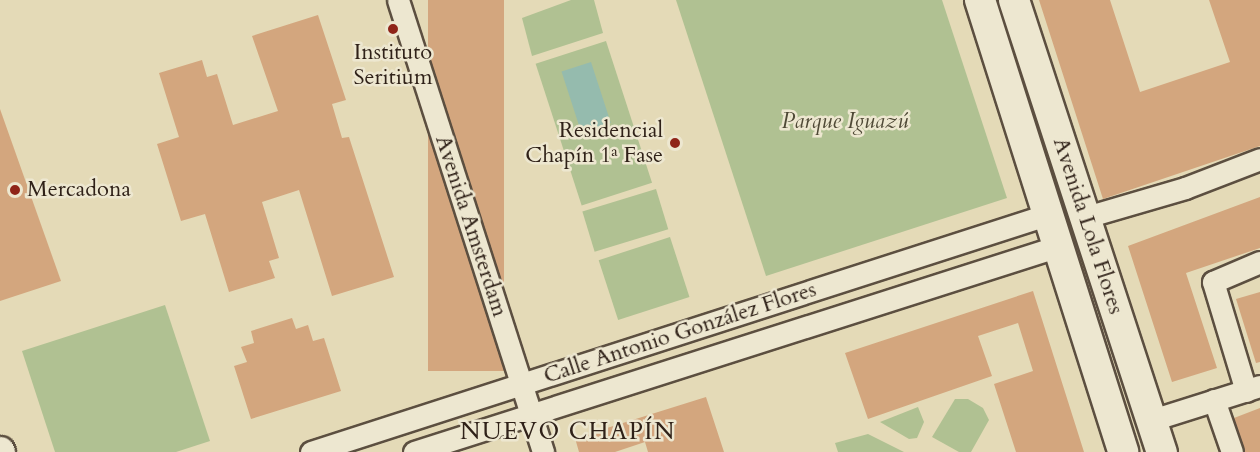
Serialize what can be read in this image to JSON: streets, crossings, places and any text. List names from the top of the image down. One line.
{"streets":{"main road":["Avenida Lola Flores"],"street":["Avenida Amsterdam","Calle Antonio González Flores"]},"crossings":[["Avenida Amsterdam","Calle Antonio González Flores"],["Avenida Lola Flores","Calle Antonio González Flores"]],"districts":["NUEVO CHAPÍN"],"parks":["Parque Iguazú"],"places":["Instituto Seritium","Residencial Chapín 1ª Fase","Mercadona"]}
